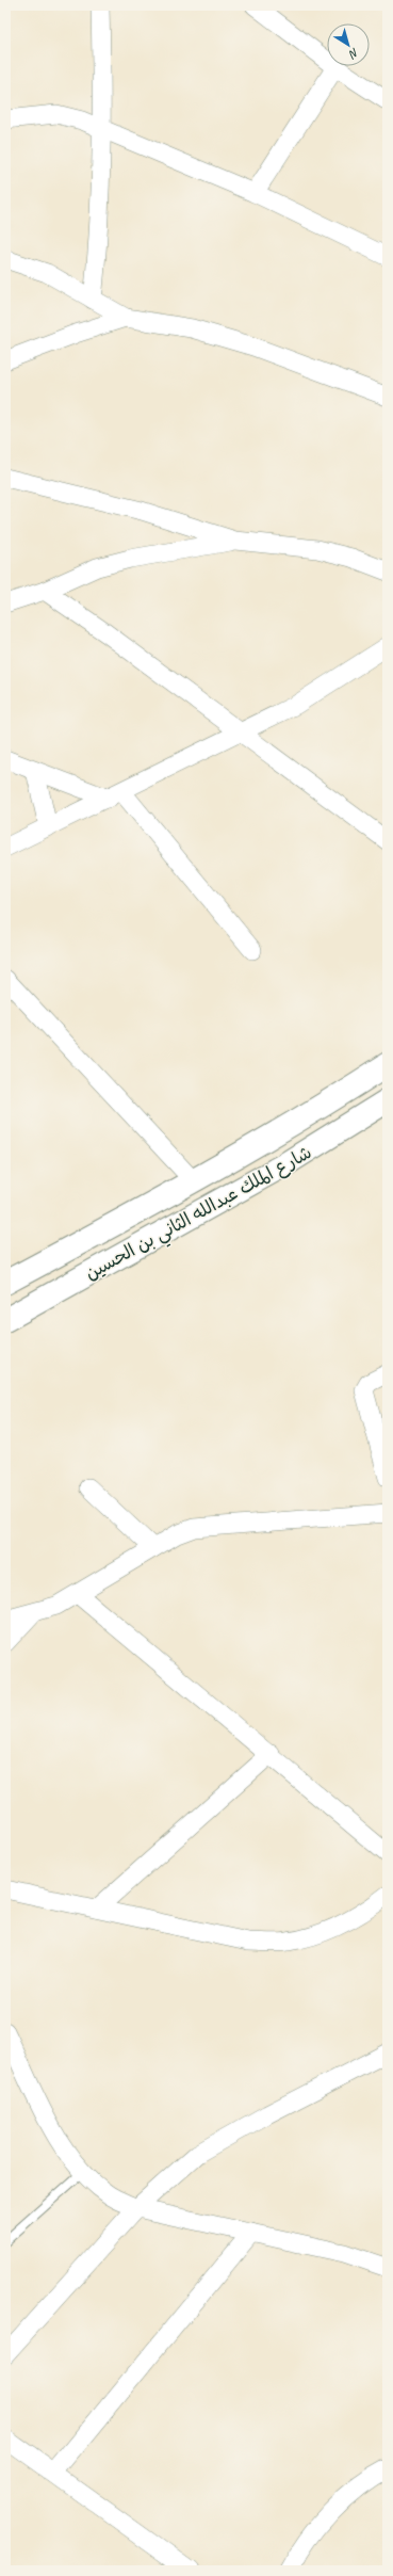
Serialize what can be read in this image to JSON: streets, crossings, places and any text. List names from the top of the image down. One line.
{"streets":{"main road":["شارع الملك عبدالله الثاني بن الحسين"]},"north":"bottom right"}
